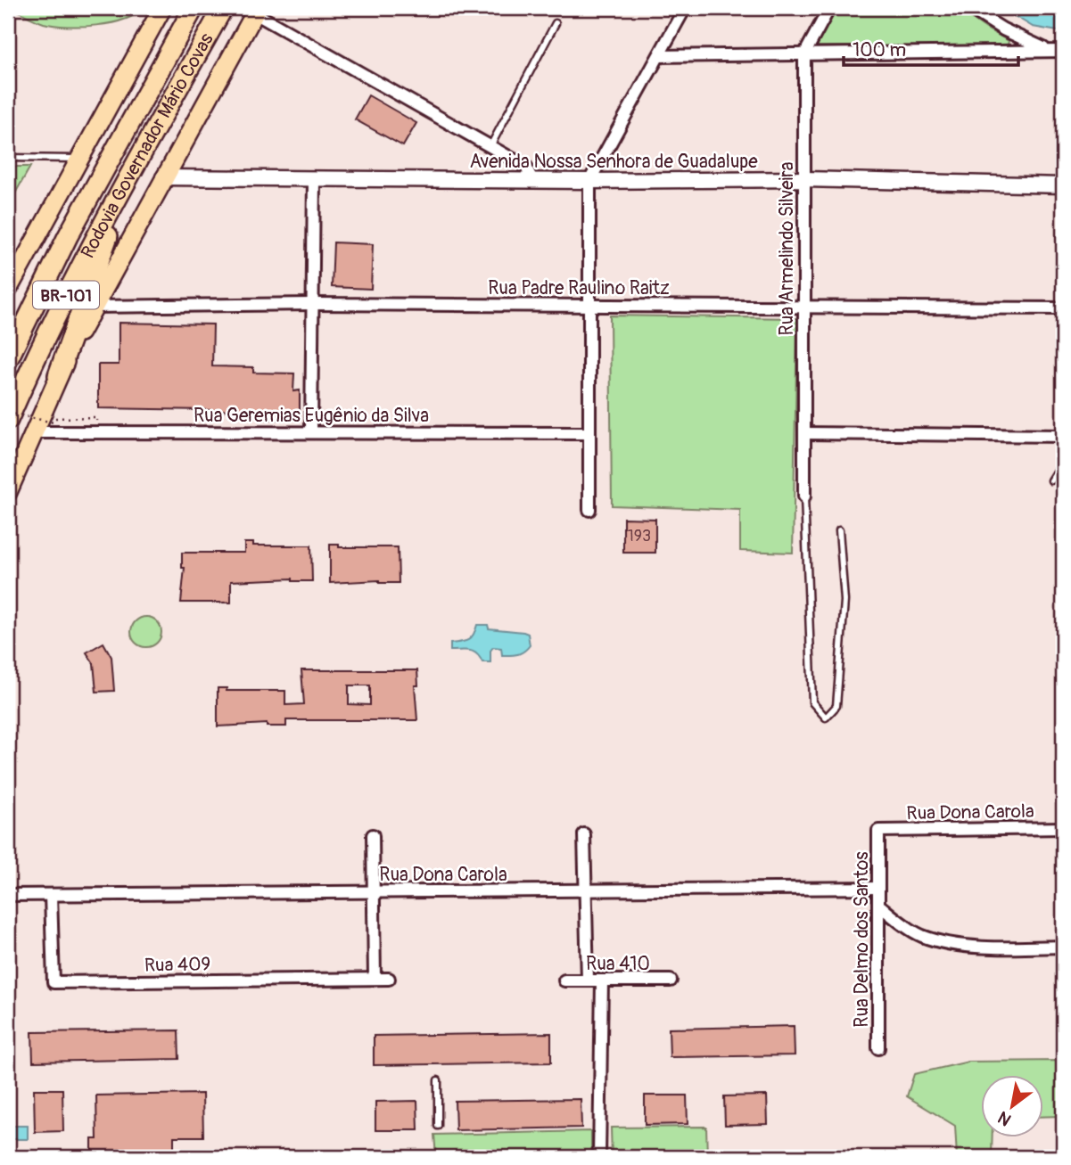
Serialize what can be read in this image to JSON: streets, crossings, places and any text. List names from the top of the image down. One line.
{"streets":{"highway":["Rodovia Governador Mário Covas","BR-101"],"street":["Avenida Nossa Senhora de Guadalupe","Rua Armelindo Silveira","Rua Padre Raulino Raitz","Rua Geremias Eugênio da Silva","Rua Dona Carola","Rua Delmo dos Santos","Rua 410","Rua 409"]},"crossings":[["Avenida Nossa Senhora de Guadalupe","Rua Armelindo Silveira"],["Rua Armelindo Silveira","Rua Padre Raulino Raitz"],["Rua Dona Carola","Rua Delmo dos Santos"],["Rua Dona Carola","Rua 409"]],"house_numbers":["193"],"scale_bar":"100 m","north":"bottom left"}
